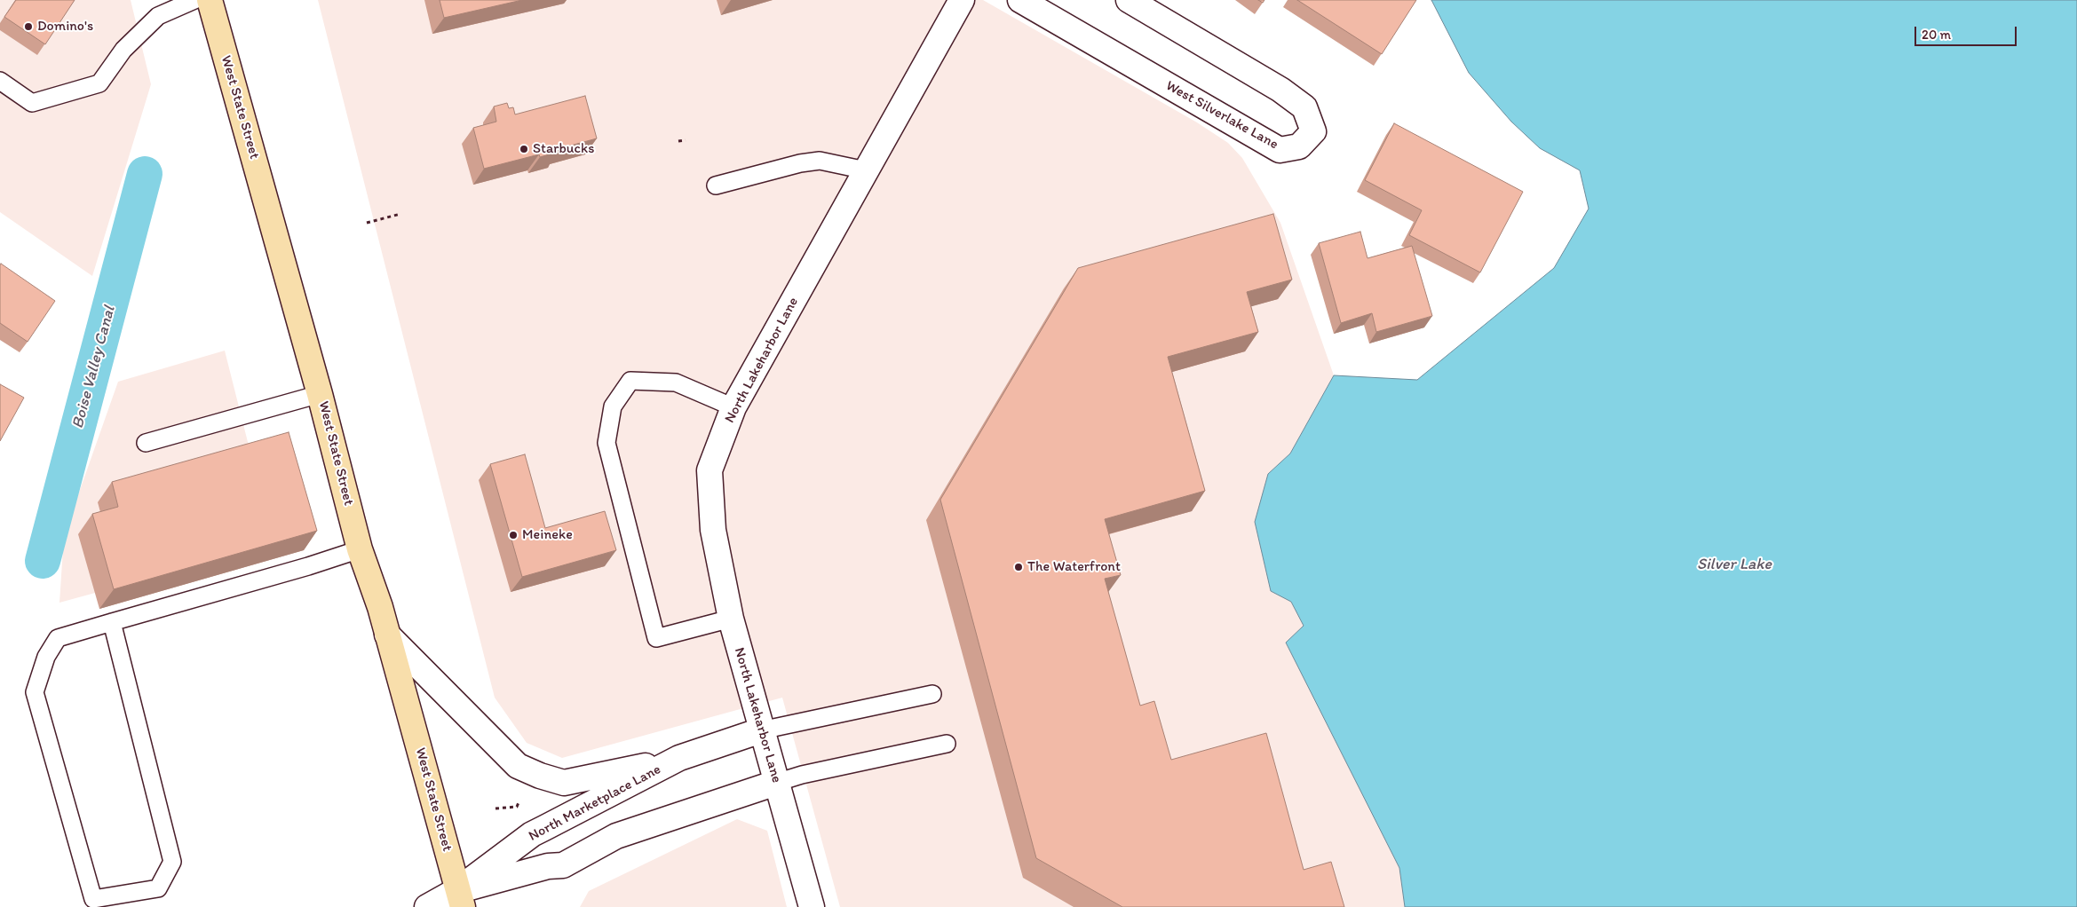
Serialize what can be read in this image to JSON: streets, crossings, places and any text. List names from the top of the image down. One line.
{"streets":{"main road":["West State Street"],"street":["West Silverlake Lane","North Lakeharbor Lane","North Marketplace Lane"]},"crossings":[["West State Street","North Marketplace Lane"],["North Lakeharbor Lane","North Marketplace Lane"]],"water":["Boise Valley Canal","Silver Lake"],"places":["Domino's","Starbucks","Meineke","The Waterfront"],"scale_bar":"20 m"}
